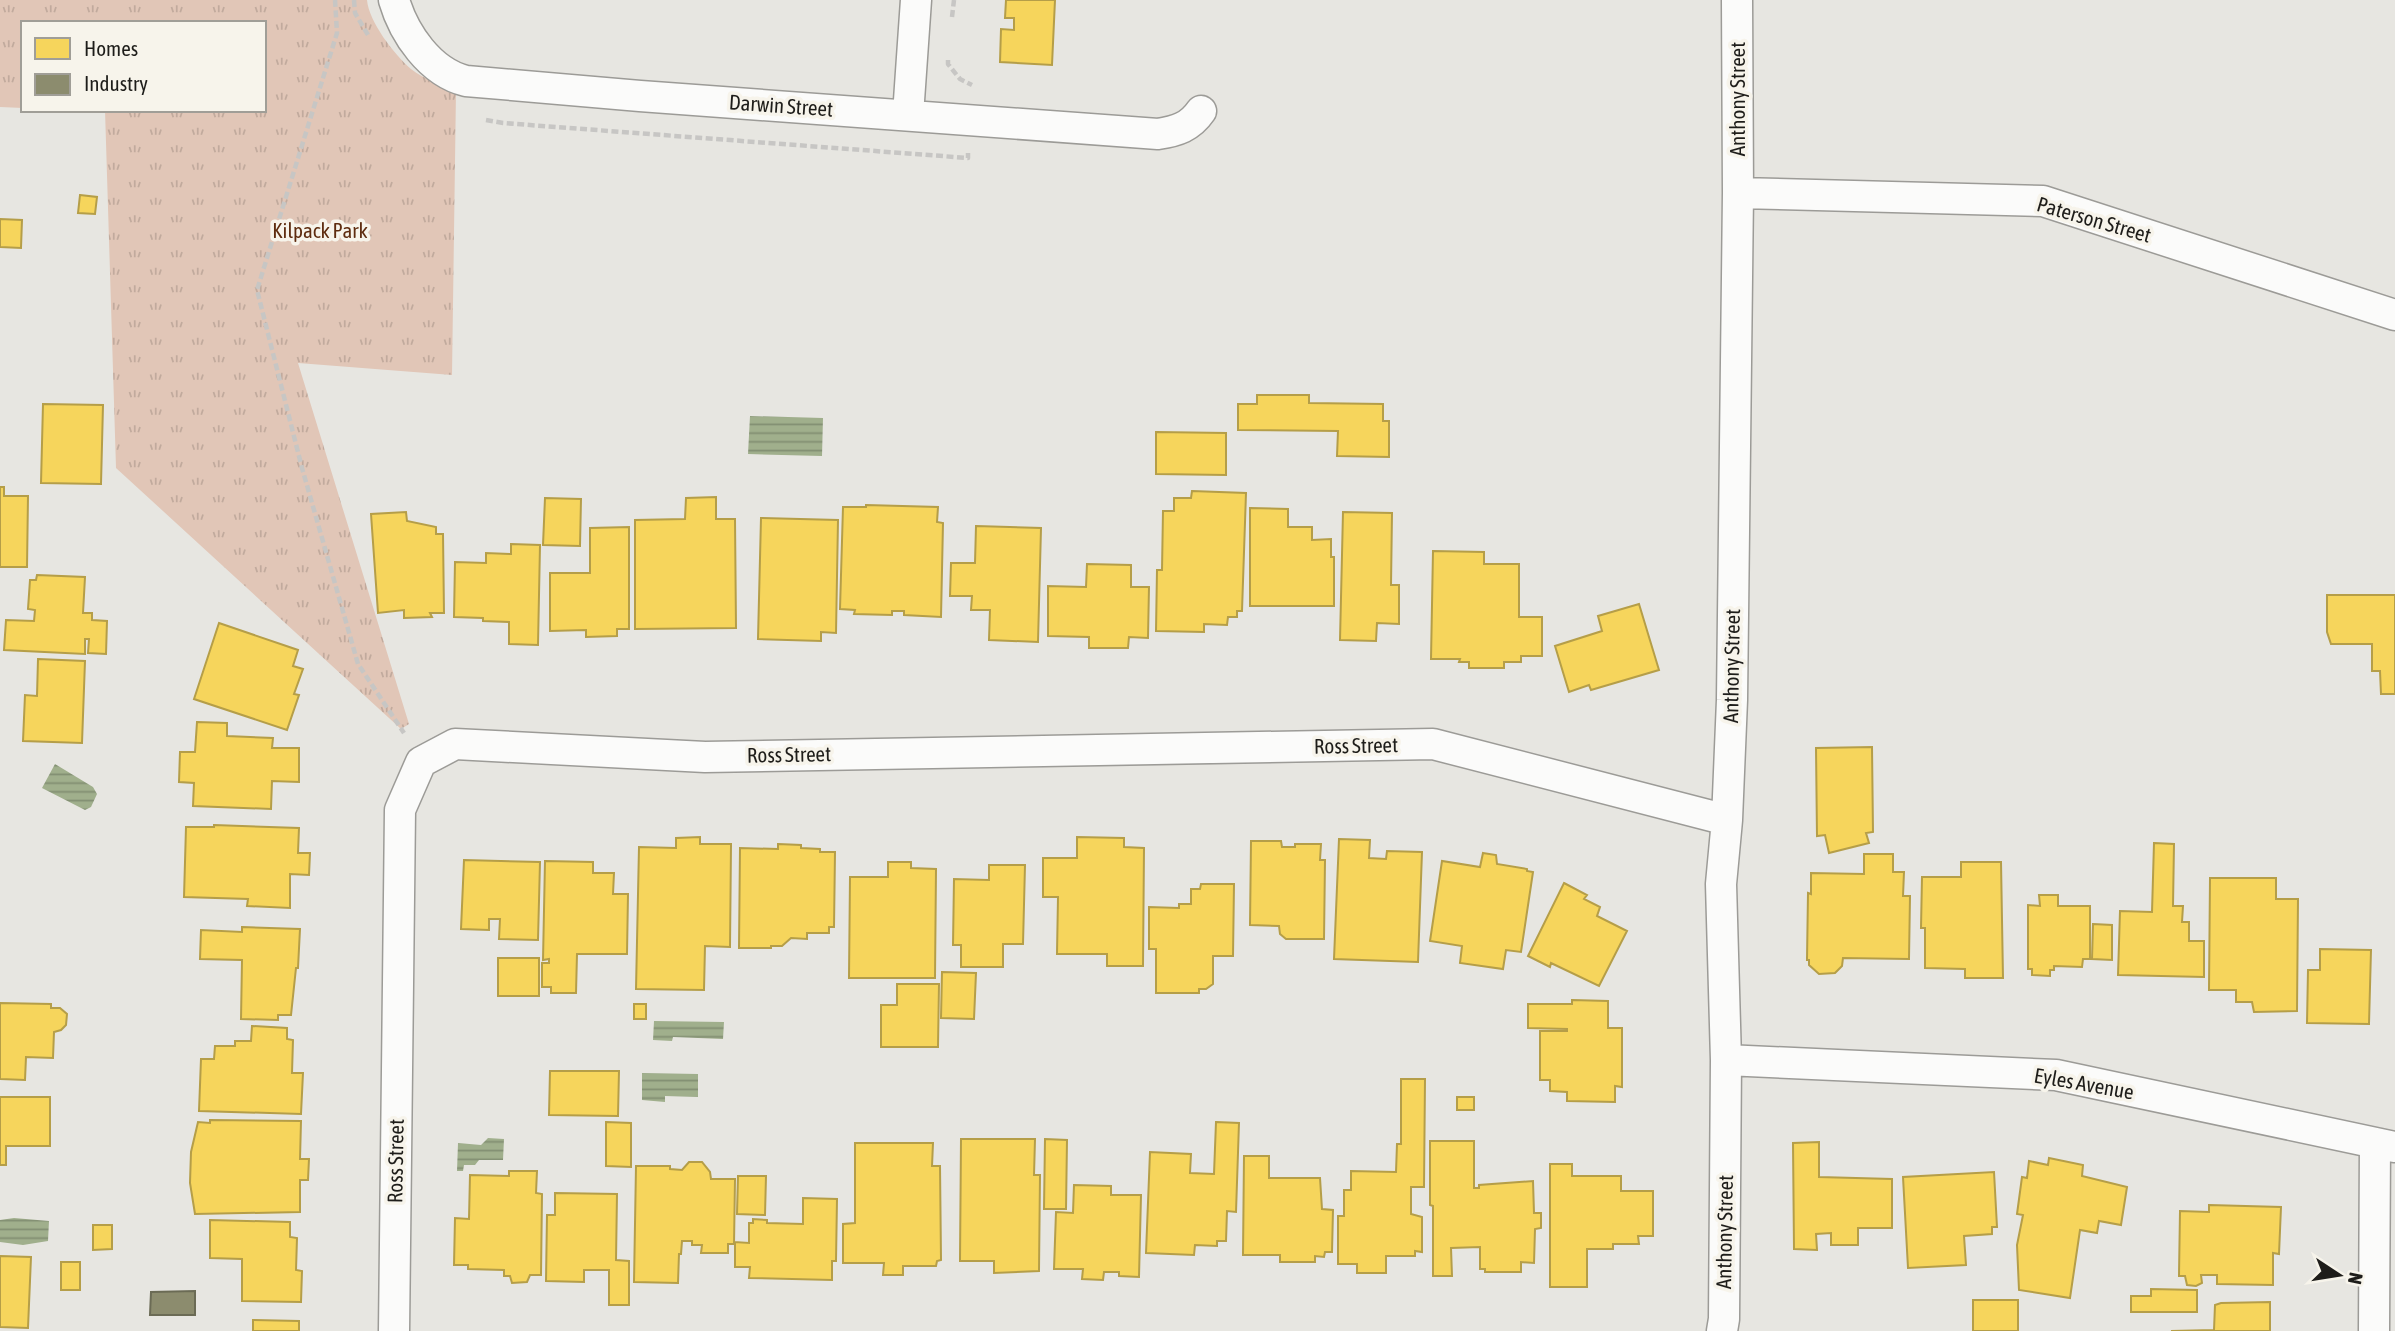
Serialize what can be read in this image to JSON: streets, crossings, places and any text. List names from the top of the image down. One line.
{"streets":{"street":["Anthony Street","Darwin Street","Paterson Street","Ross Street","Eyles Avenue"]},"crossings":[["Anthony Street","Paterson Street"],["Anthony Street","Ross Street"],["Anthony Street","Eyles Avenue"]],"parks":["Kilpack Park"],"legend":["Homes","Industry"],"north":"right"}
